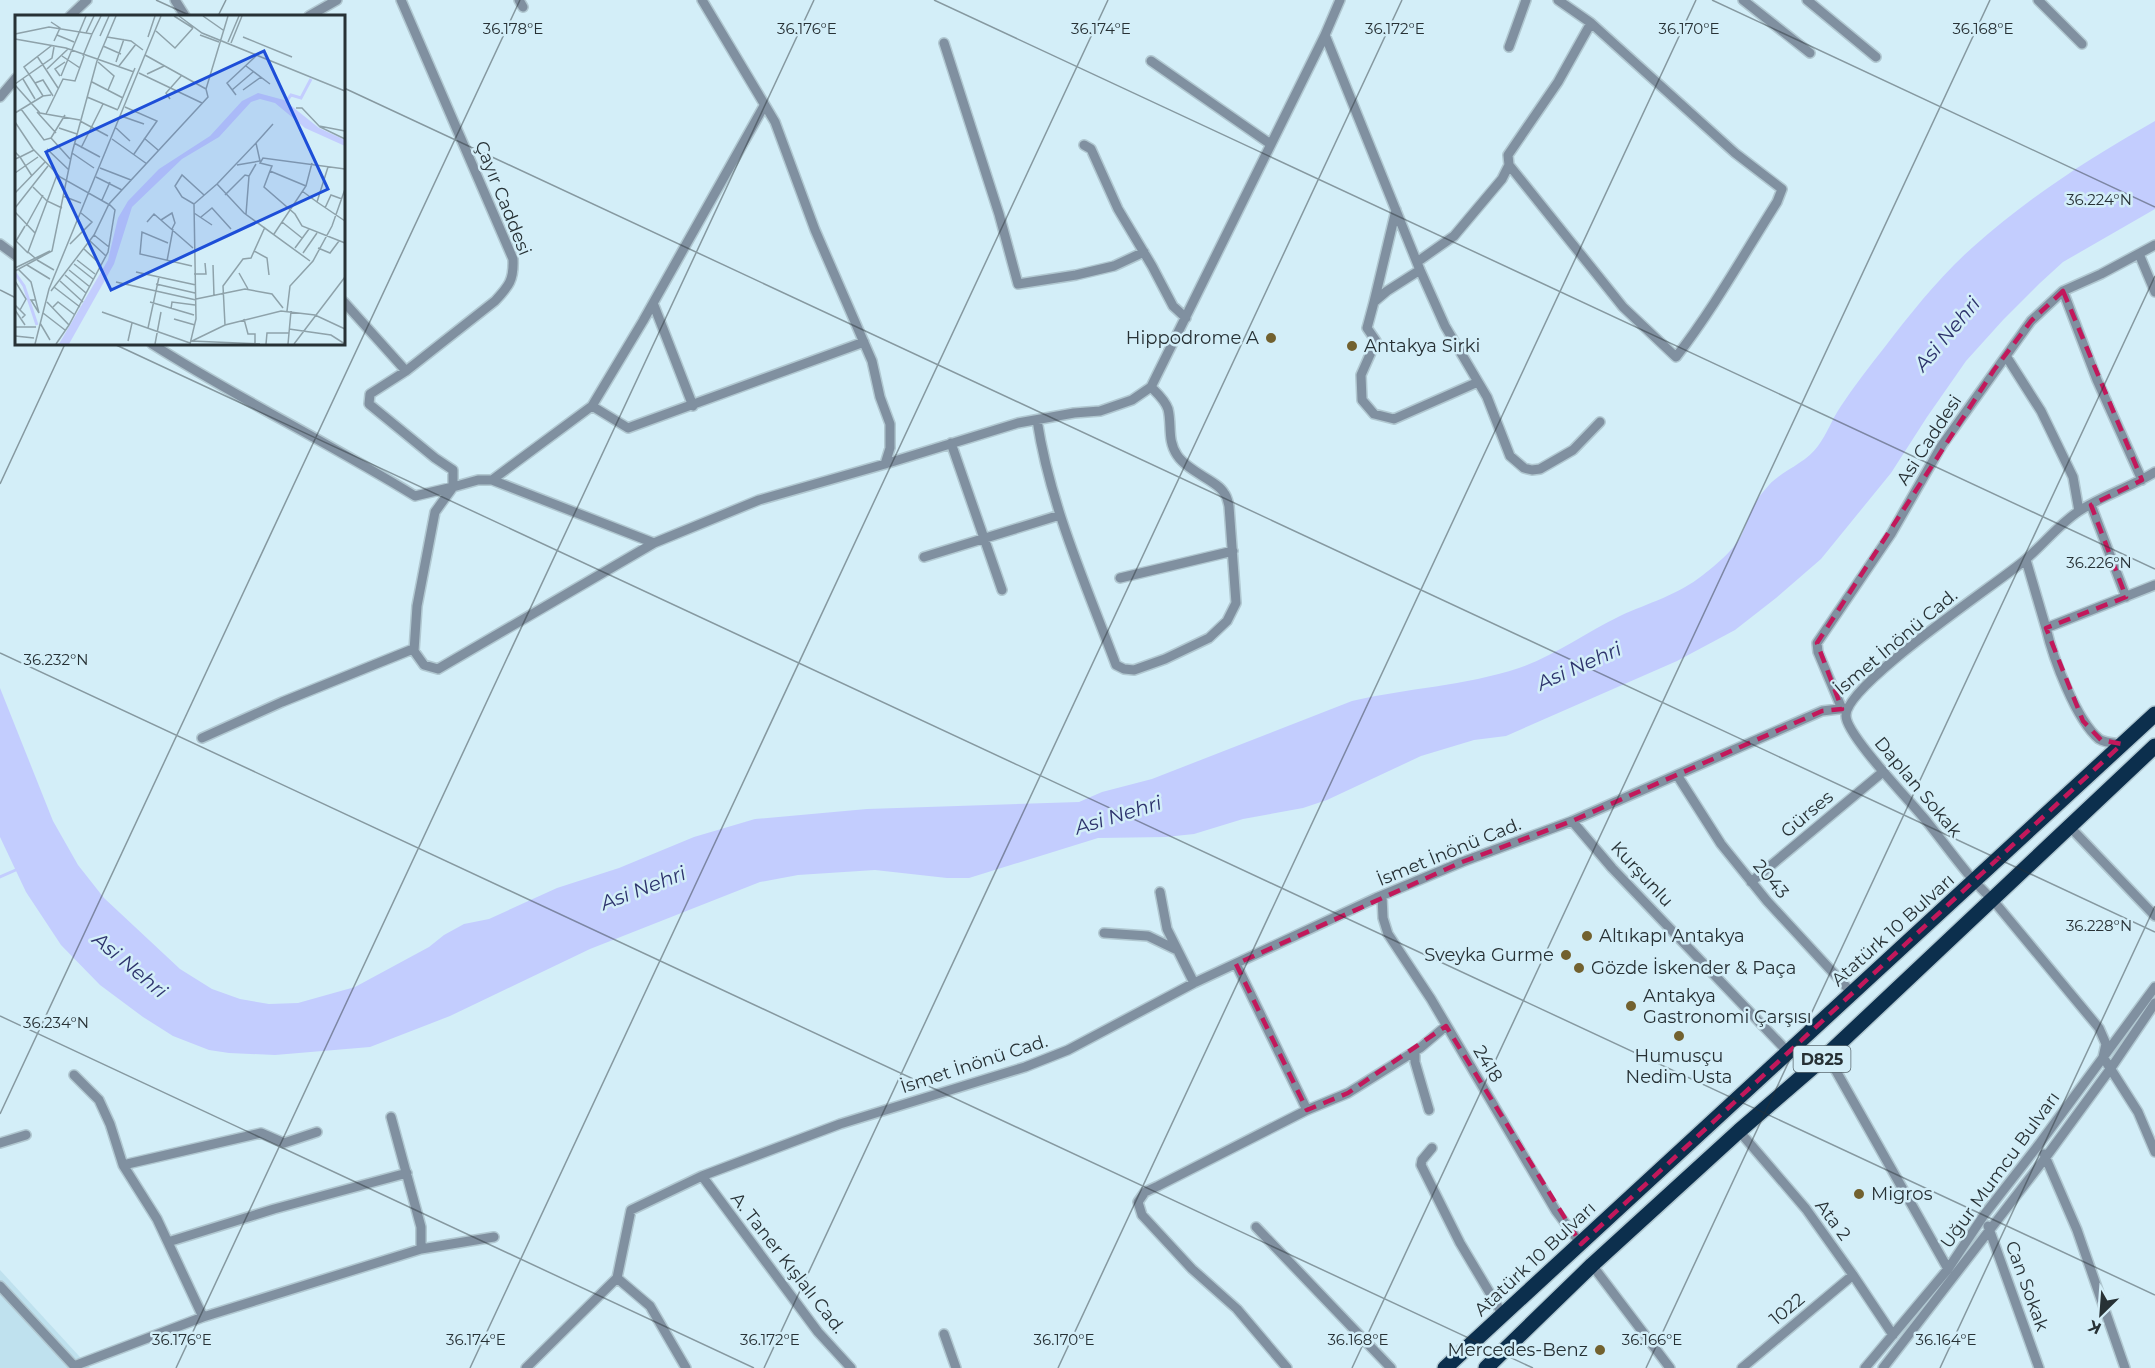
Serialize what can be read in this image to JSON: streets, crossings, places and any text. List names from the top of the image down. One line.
{"streets":{"highway":["Atatürk 10 Bulvarı","D825"],"street":["Çayır Caddesi","Asi Caddesi","İsmet İnönü Cad.","Daplan Sokak","Gürses","Kurşunlu","2043","2418","Uğur Mumcu Bulvarı","Ata 2","A. Taner Kışlalı Cad.","Can Sokak","1022"]},"crossings":[["Asi Caddesi","İsmet İnönü Cad."],["Asi Caddesi","Daplan Sokak"],["İsmet İnönü Cad.","Daplan Sokak"],["İsmet İnönü Cad.","Kurşunlu"],["İsmet İnönü Cad.","2043"],["İsmet İnönü Cad.","2418"],["İsmet İnönü Cad.","A. Taner Kışlalı Cad."],["Daplan Sokak","Gürses"],["Daplan Sokak","Atatürk 10 Bulvarı"],["Daplan Sokak","D825"],["Daplan Sokak","Uğur Mumcu Bulvarı"],["Gürses","2043"],["Kurşunlu","Atatürk 10 Bulvarı"],["2043","Atatürk 10 Bulvarı"],["Atatürk 10 Bulvarı","2418"],["D825","Ata 2"],["Uğur Mumcu Bulvarı","Ata 2"],["Uğur Mumcu Bulvarı","Can Sokak"],["Ata 2","1022"]],"water":["Asi Nehri"],"places":["Hippodrome A","Antakya Sirki","Altıkapı Antakya","Sveyka Gurme","Gözde İskender & Paça","Antakya Gastronomi Çarşısı","Humusçu Nedim Usta","Migros","Mercedes-Benz"],"north":"bottom left","coordinates":["36.178°E","36.176°E","36.174°E","36.172°E","36.170°E","36.168°E","36.224°N","36.226°N","36.232°N","36.228°N","36.234°N","36.166°E","36.164°E"]}
